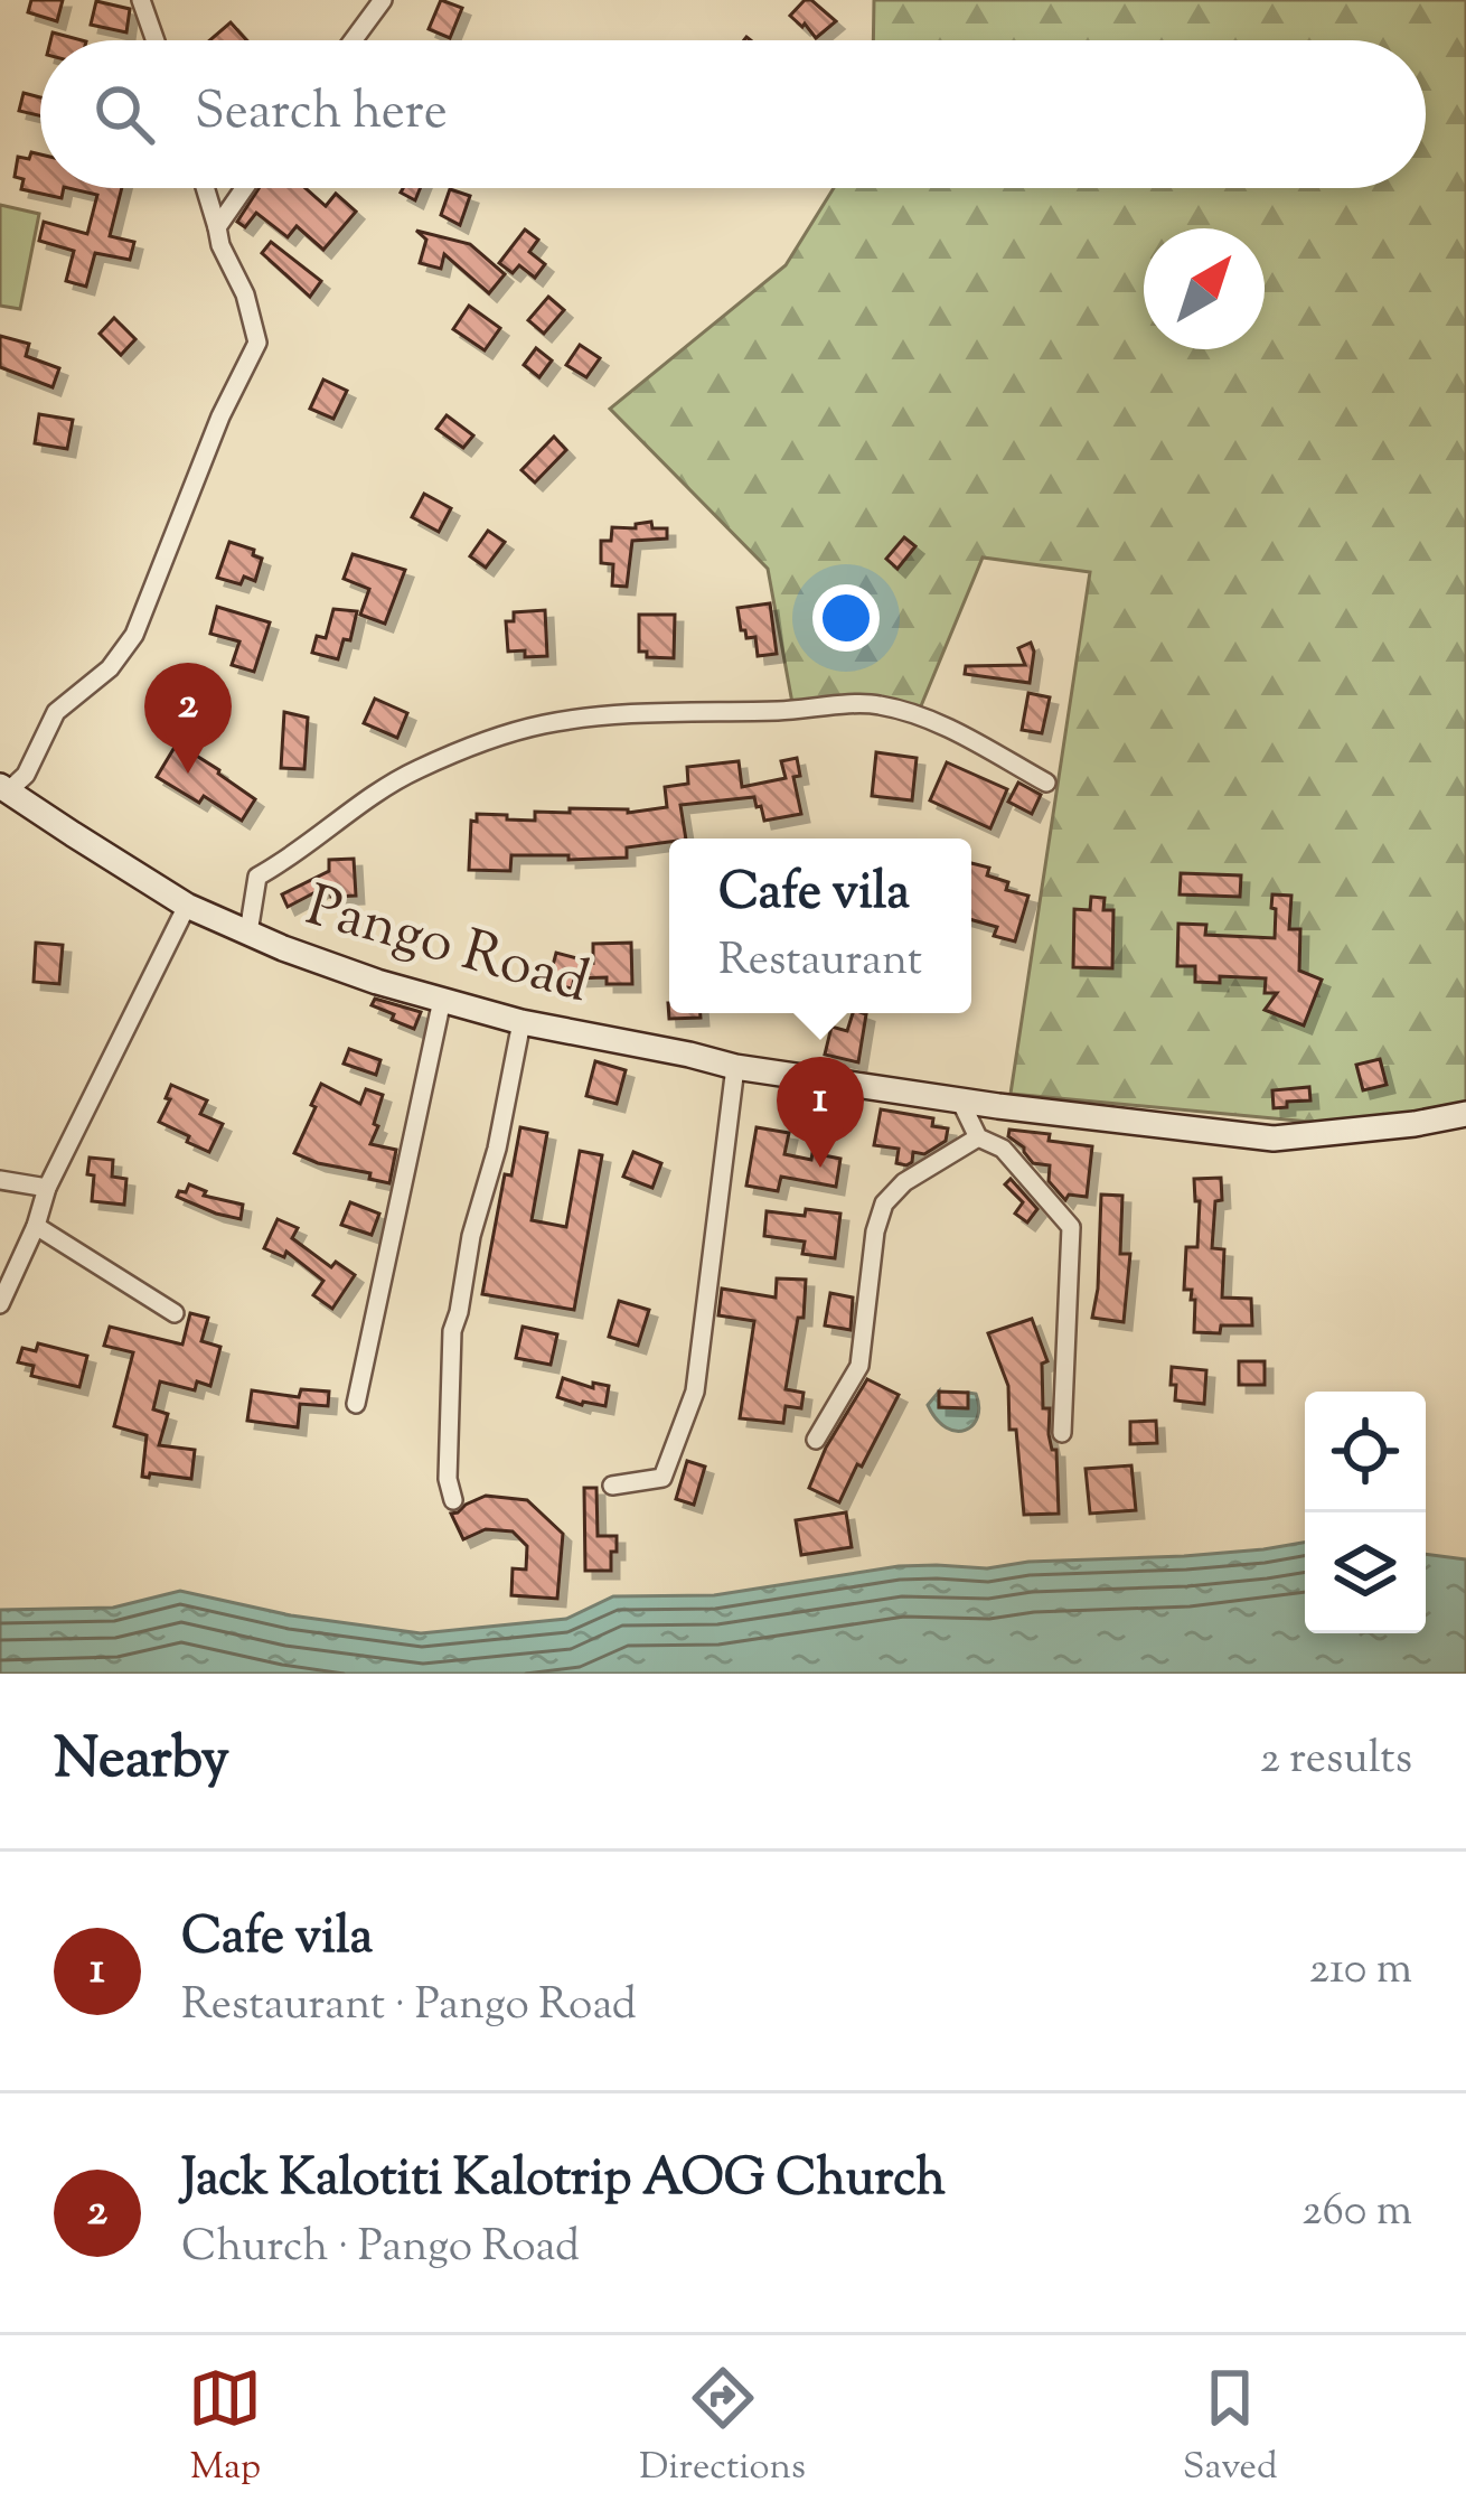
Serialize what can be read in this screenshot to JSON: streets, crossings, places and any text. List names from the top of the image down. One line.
{"streets":{"street":["Pango Road"]},"north":"top right","page":{"search":"Search here","pins":["2","1"],"popup":["Cafe vila","Restaurant"],"heading":["Nearby","2 results"],"list":[{"mark":"1","name":"Cafe vila","note":"Restaurant · Pango Road","value":"210 m"},{"mark":"2","name":"Jack Kalotiti Kalotrip AOG Church","note":"Church · Pango Road","value":"260 m"}],"nav":["Map","Directions","Saved"]}}
